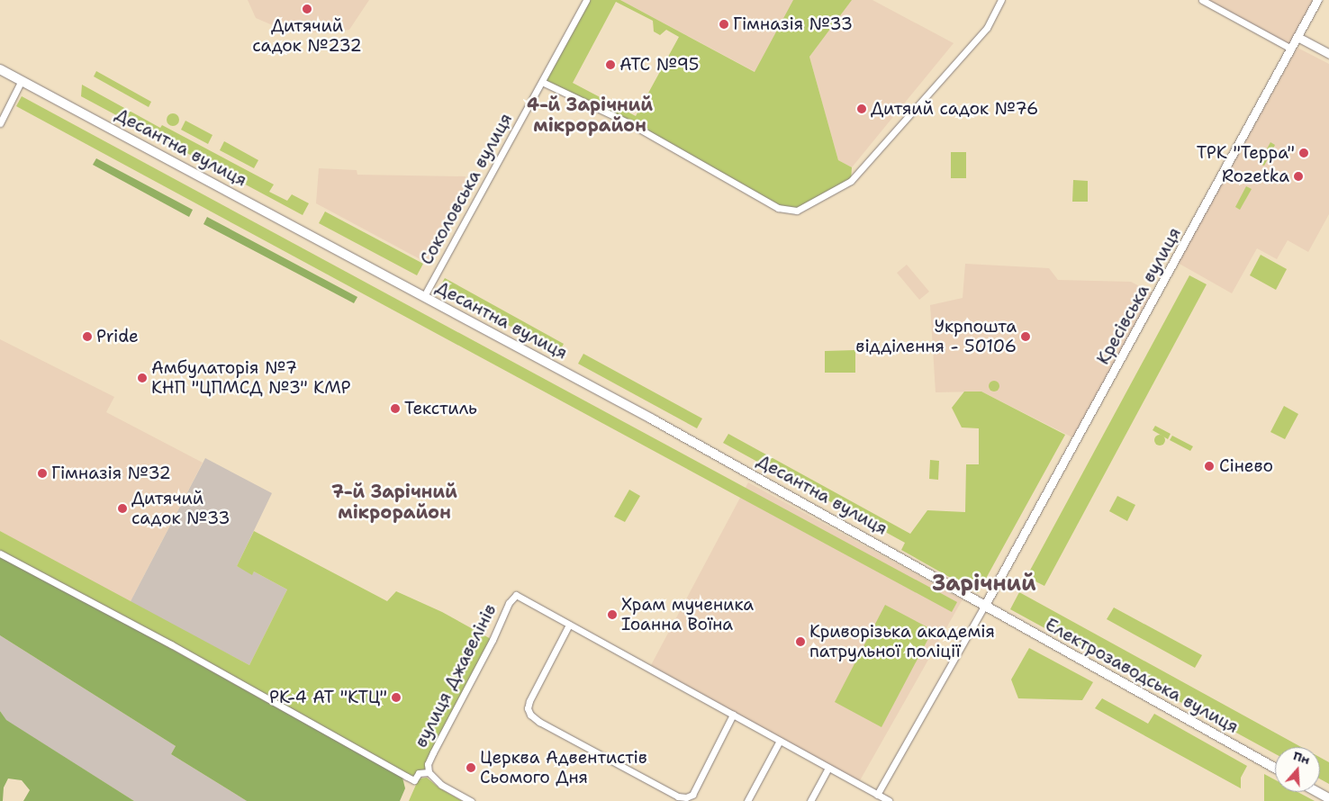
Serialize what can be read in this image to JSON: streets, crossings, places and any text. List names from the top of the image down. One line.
{"streets":{"main road":["Десантна вулиця","Електрозаводська вулиця"],"street":["Соколовська вулиця","Кресівська вулиця","вулиця Джавелінів"]},"crossings":[["Десантна вулиця","Соколовська вулиця"],["Десантна вулиця","Кресівська вулиця"],["Десантна вулиця","Електрозаводська вулиця"],["Кресівська вулиця","Електрозаводська вулиця"]],"districts":["4-й Зарічний мікрорайон","7-й Зарічний мікрорайон","Зарічний"],"places":["Дитячий садок №232","Гімназія №33","АТС №95","Дитяий садок №76","ТРК \"Терра\"","Rozetka","Pride","Укрпошта відділення - 50106","Амбулаторія №7 КНП \"ЦПМСД №3\" КМР","Текстиль","Сінево","Гімназія №32","Дитячий садок №33","Храм мученика Іоанна Воїна","Криворізька академія патрульної поліції","РК-4 АТ \"КТЦ\"","Церква Адвентистів Сьомого Дня"],"north":"top"}
